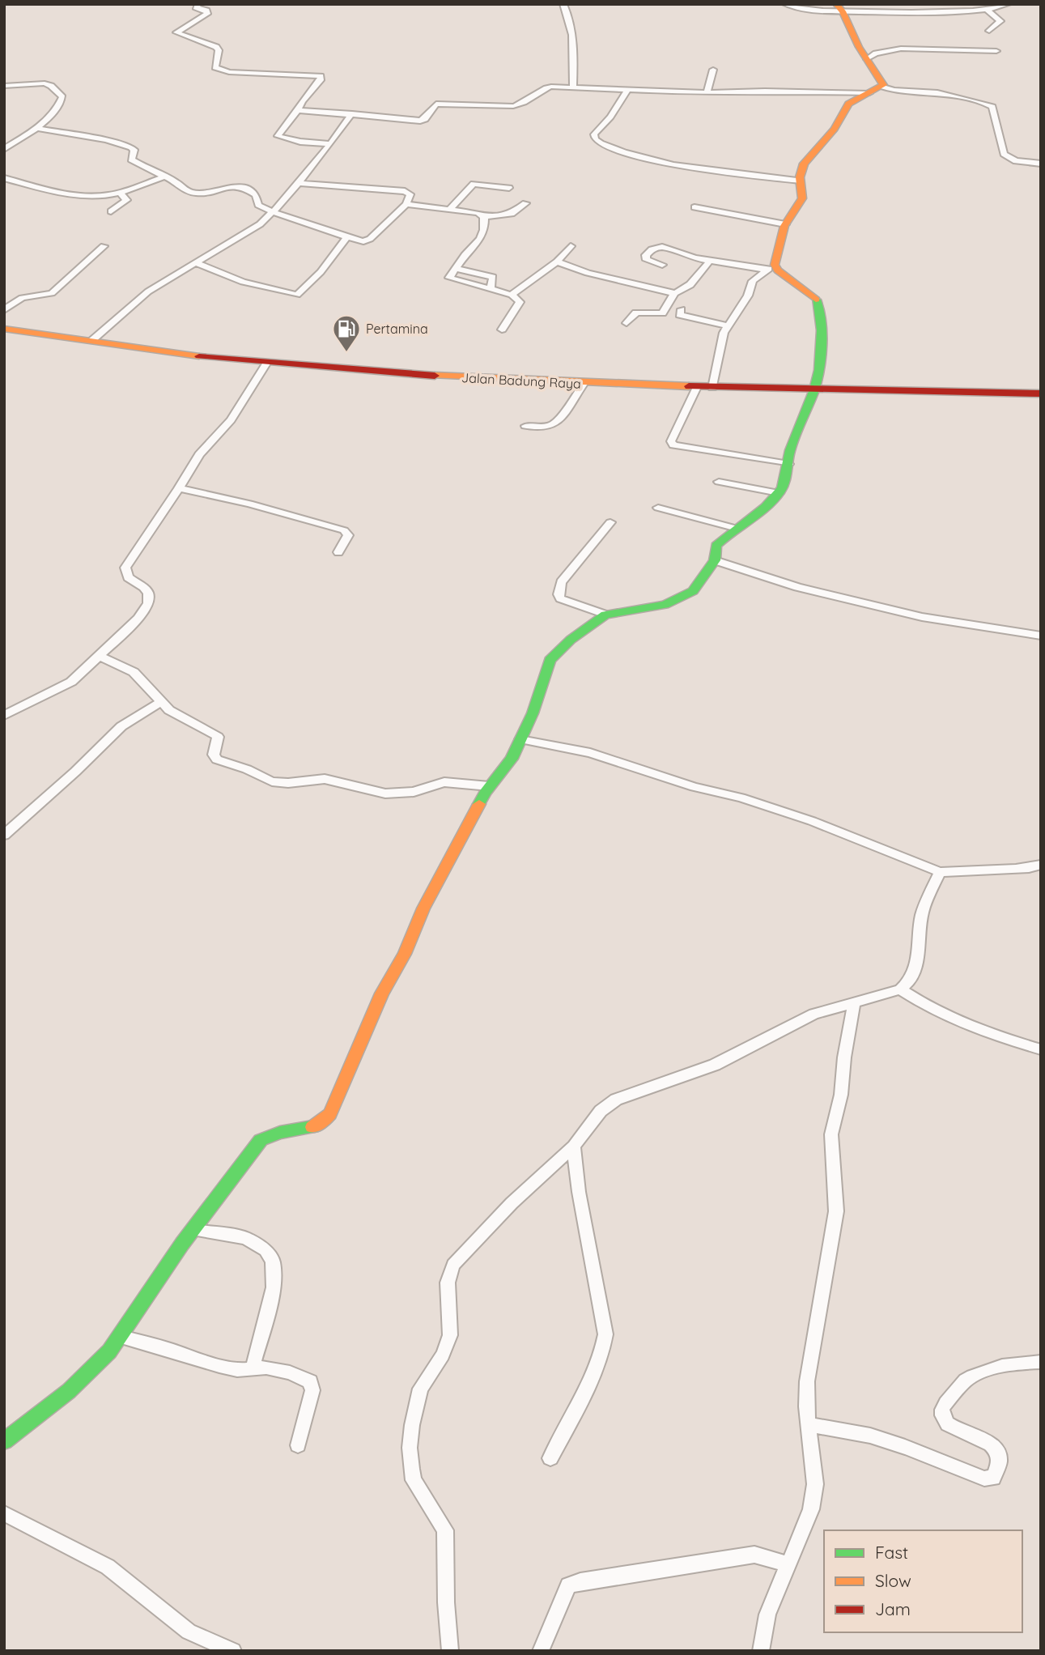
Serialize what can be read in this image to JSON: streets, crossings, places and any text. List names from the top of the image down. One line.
{"streets":{"street":["Jalan Badung Raya"]},"places":{"fuel station":["Pertamina"]},"legend":["Fast","Slow","Jam"]}
